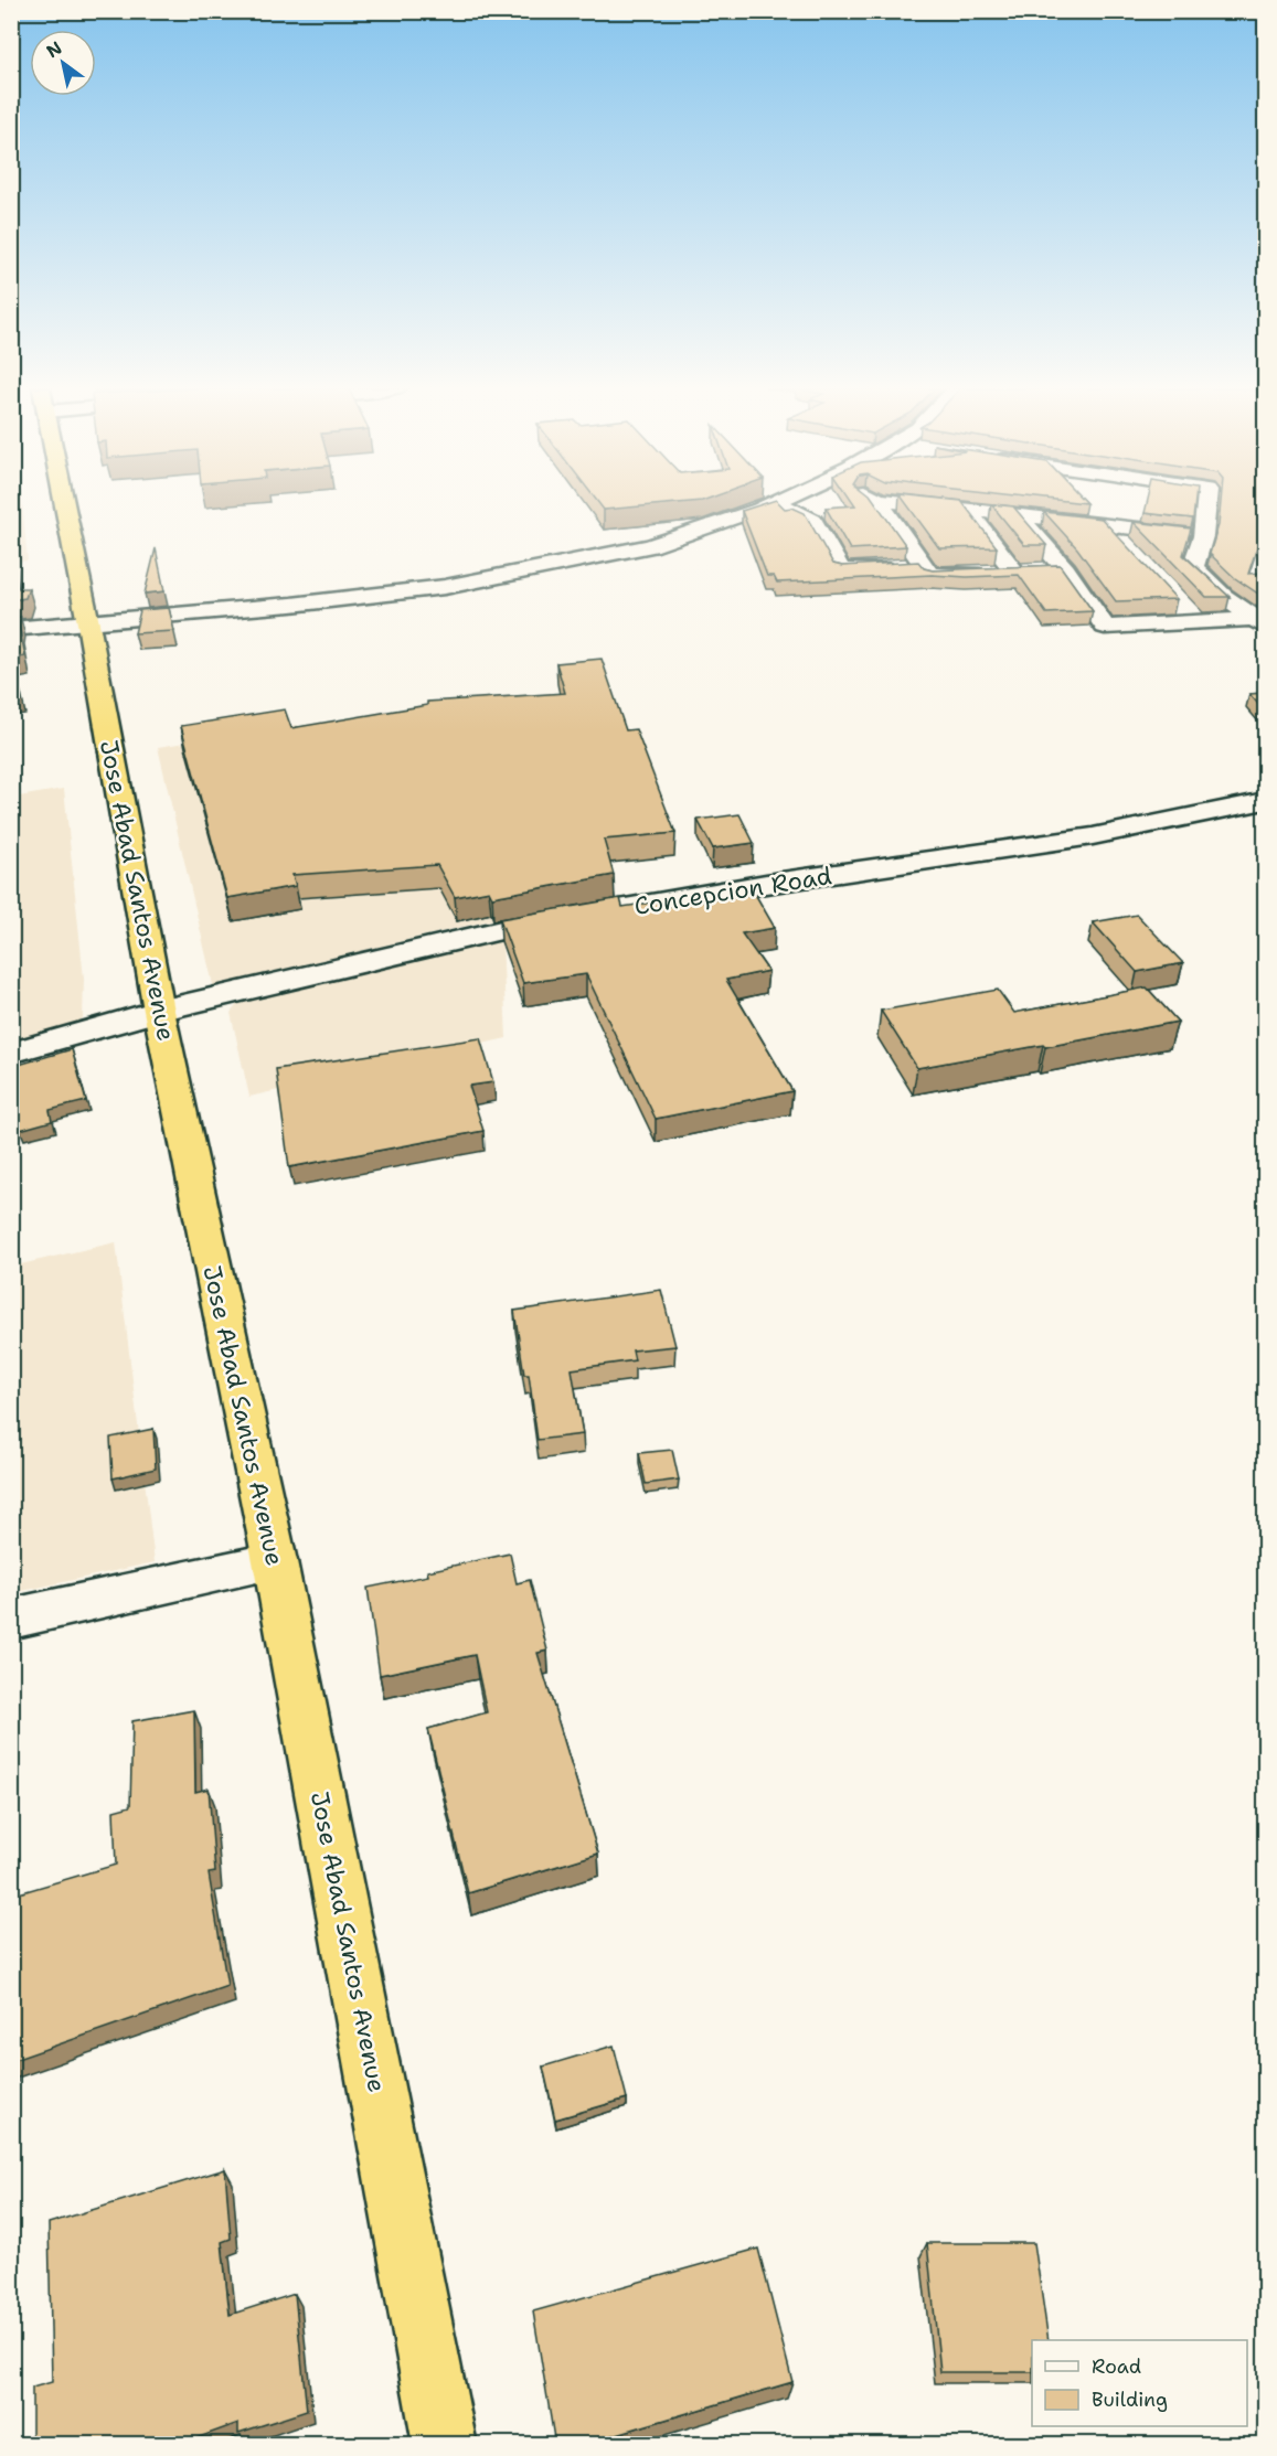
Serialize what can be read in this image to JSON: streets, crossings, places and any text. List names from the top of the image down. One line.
{"streets":{"highway":["Jose Abad Santos Avenue"],"street":["Concepcion Road"]},"crossings":[["Jose Abad Santos Avenue","Concepcion Road"]],"legend":["Road","Building"],"north":"top left"}
